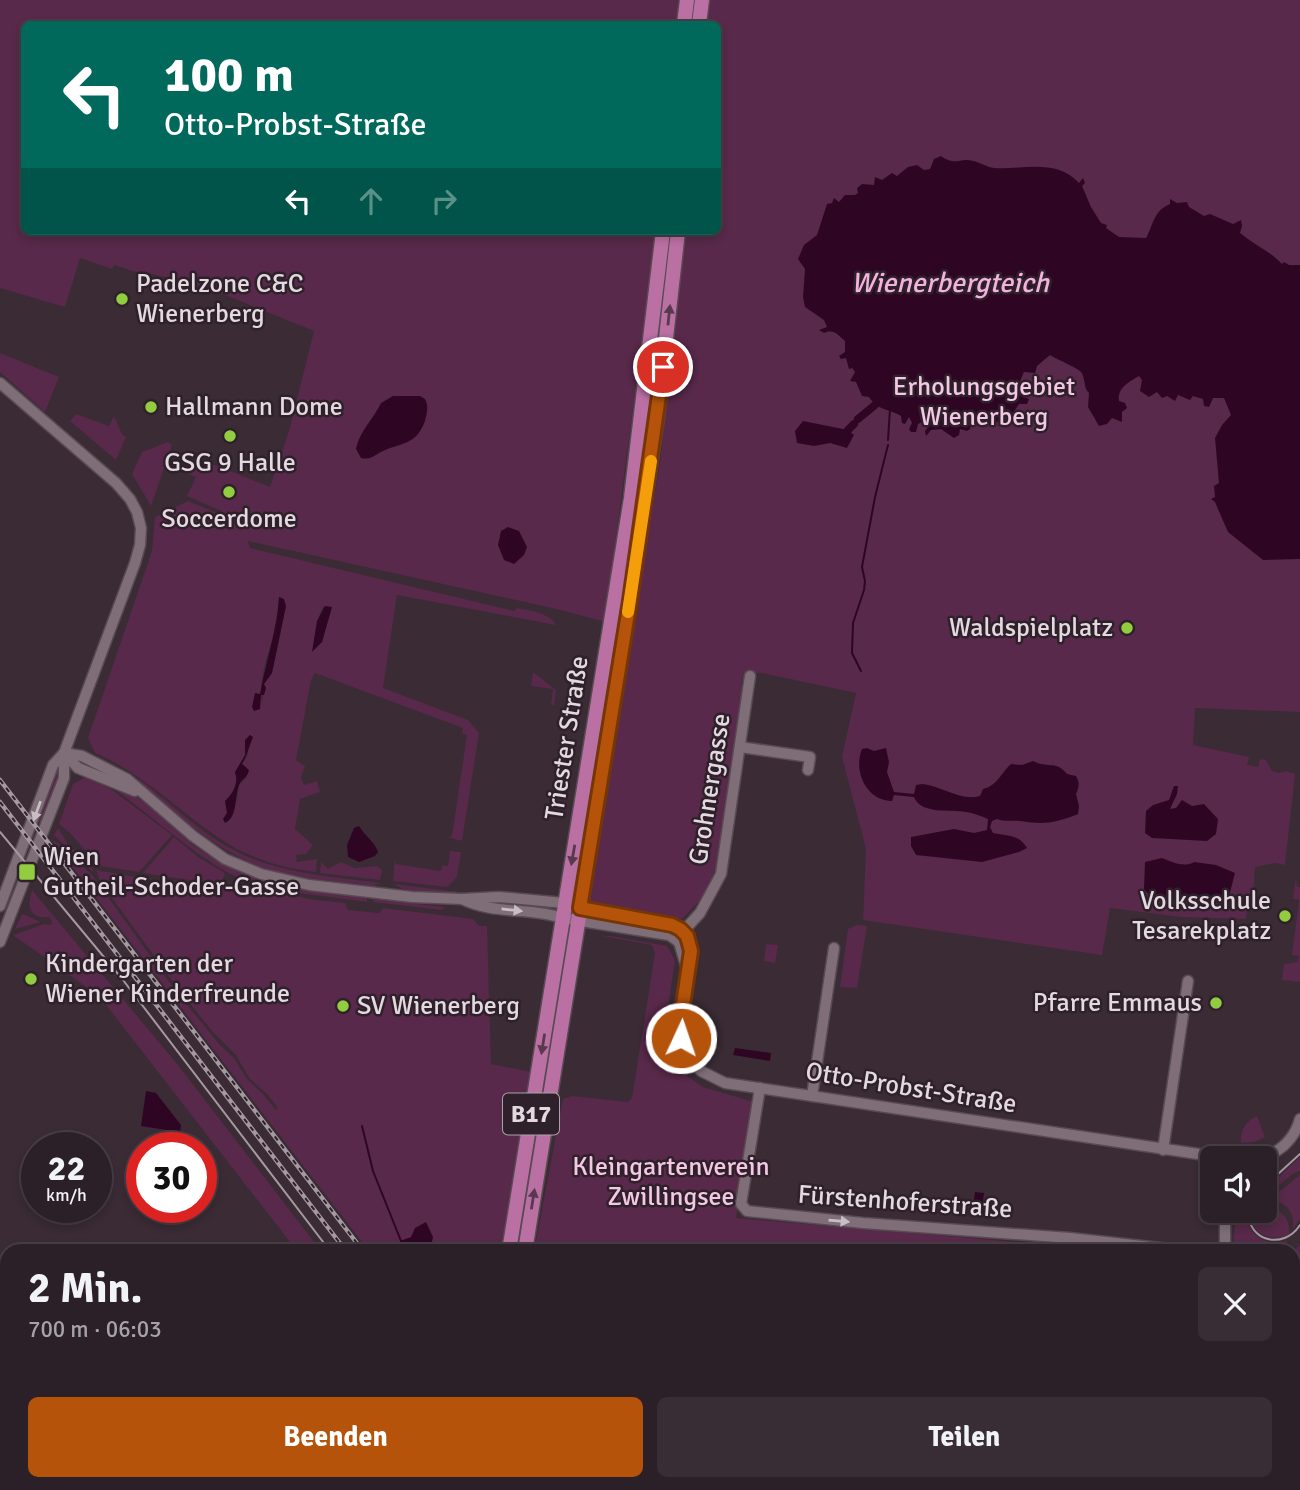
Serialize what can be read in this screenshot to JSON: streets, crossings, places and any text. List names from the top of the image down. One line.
{"streets":{"main road":["Triester Straße","B17"],"street":["Grohnergasse","Otto-Probst-Straße","Fürstenhoferstraße"]},"crossings":[["Grohnergasse","Otto-Probst-Straße"],["Otto-Probst-Straße","Fürstenhoferstraße"]],"water":["Wienerbergteich"],"parks":["Erholungsgebiet Wienerberg","Kleingartenverein Zwillingsee"],"places":{"other":["Padelzone C&C Wienerberg","Hallmann Dome","GSG 9 Halle","Soccerdome","Waldspielplatz","Volksschule Tesarekplatz","Kindergarten der Wiener Kinderfreunde","Pfarre Emmaus","SV Wienerberg"],"transit":["Wien Gutheil-Schoder-Gasse"]},"page":{"turn":["100 m","Otto-Probst-Straße"],"speed":"22 km/h","limit":"30","heading":["2 Min.","700 m · 06:03"],"buttons":["Beenden","Teilen"]}}
